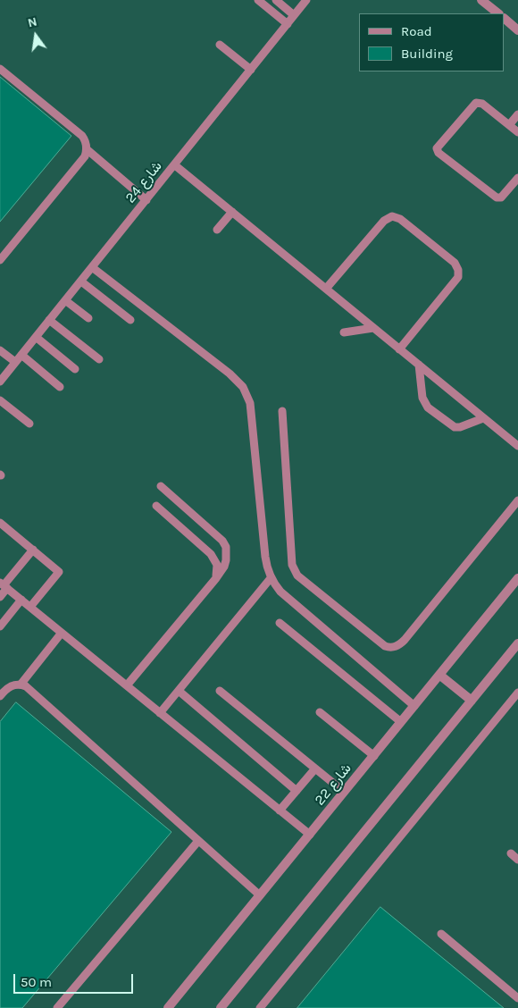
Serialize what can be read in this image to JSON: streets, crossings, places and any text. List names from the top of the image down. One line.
{"streets":{"street":["شارع 22"],"lane":["شارع 24"]},"legend":["Road","Building"],"scale_bar":"50 m","north":"top"}
